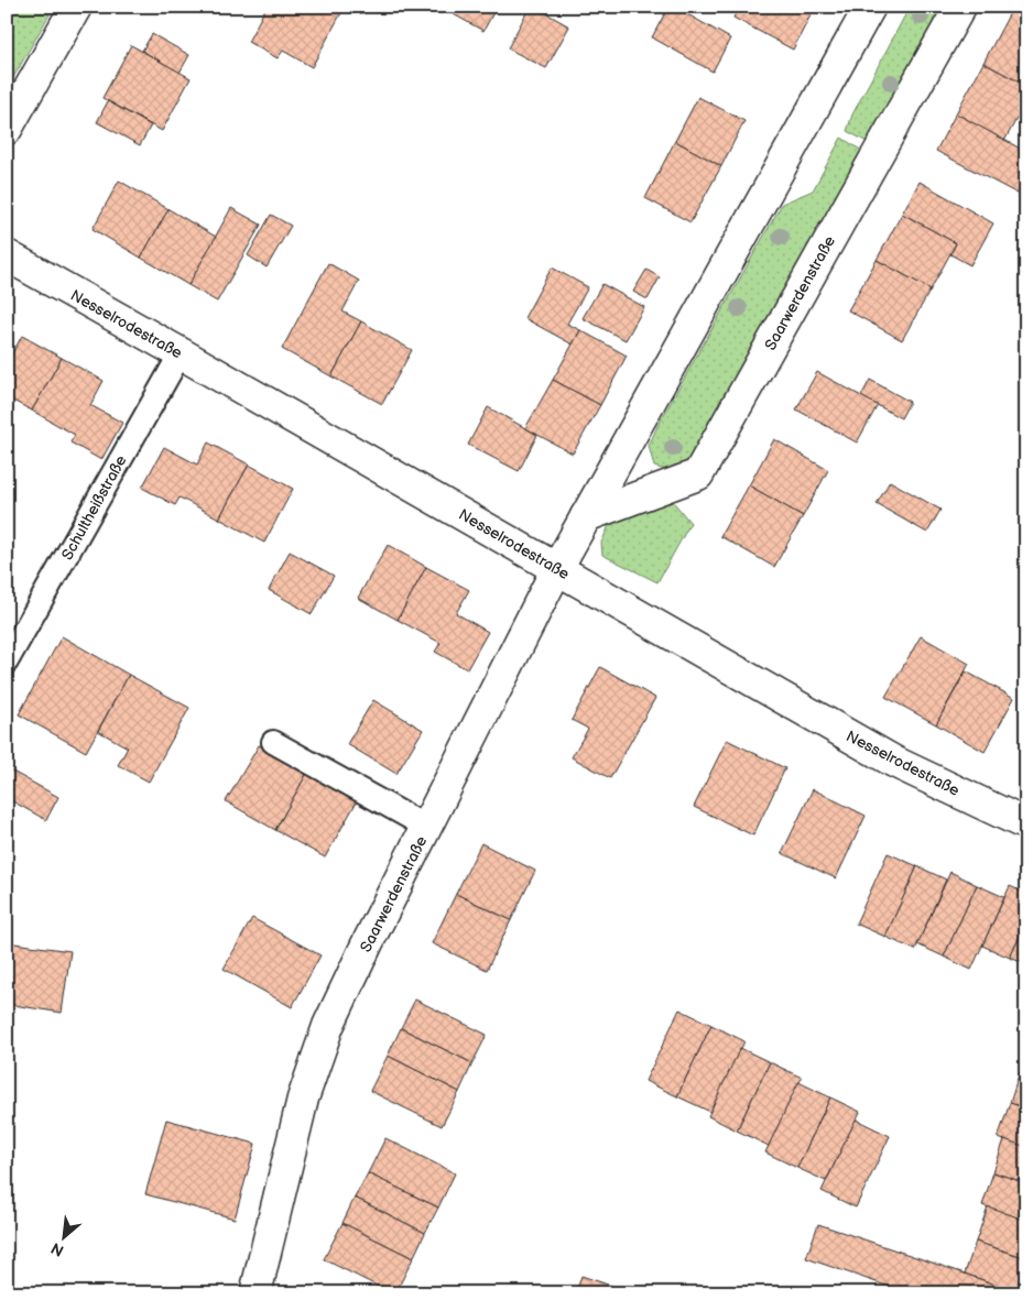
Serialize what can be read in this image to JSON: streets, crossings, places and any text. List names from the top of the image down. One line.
{"streets":{"street":["Saarwerdenstraße","Nesselrodestraße"],"lane":["Schultheißstraße"]},"crossings":[["Saarwerdenstraße","Nesselrodestraße"],["Nesselrodestraße","Schultheißstraße"]],"north":"bottom left"}
